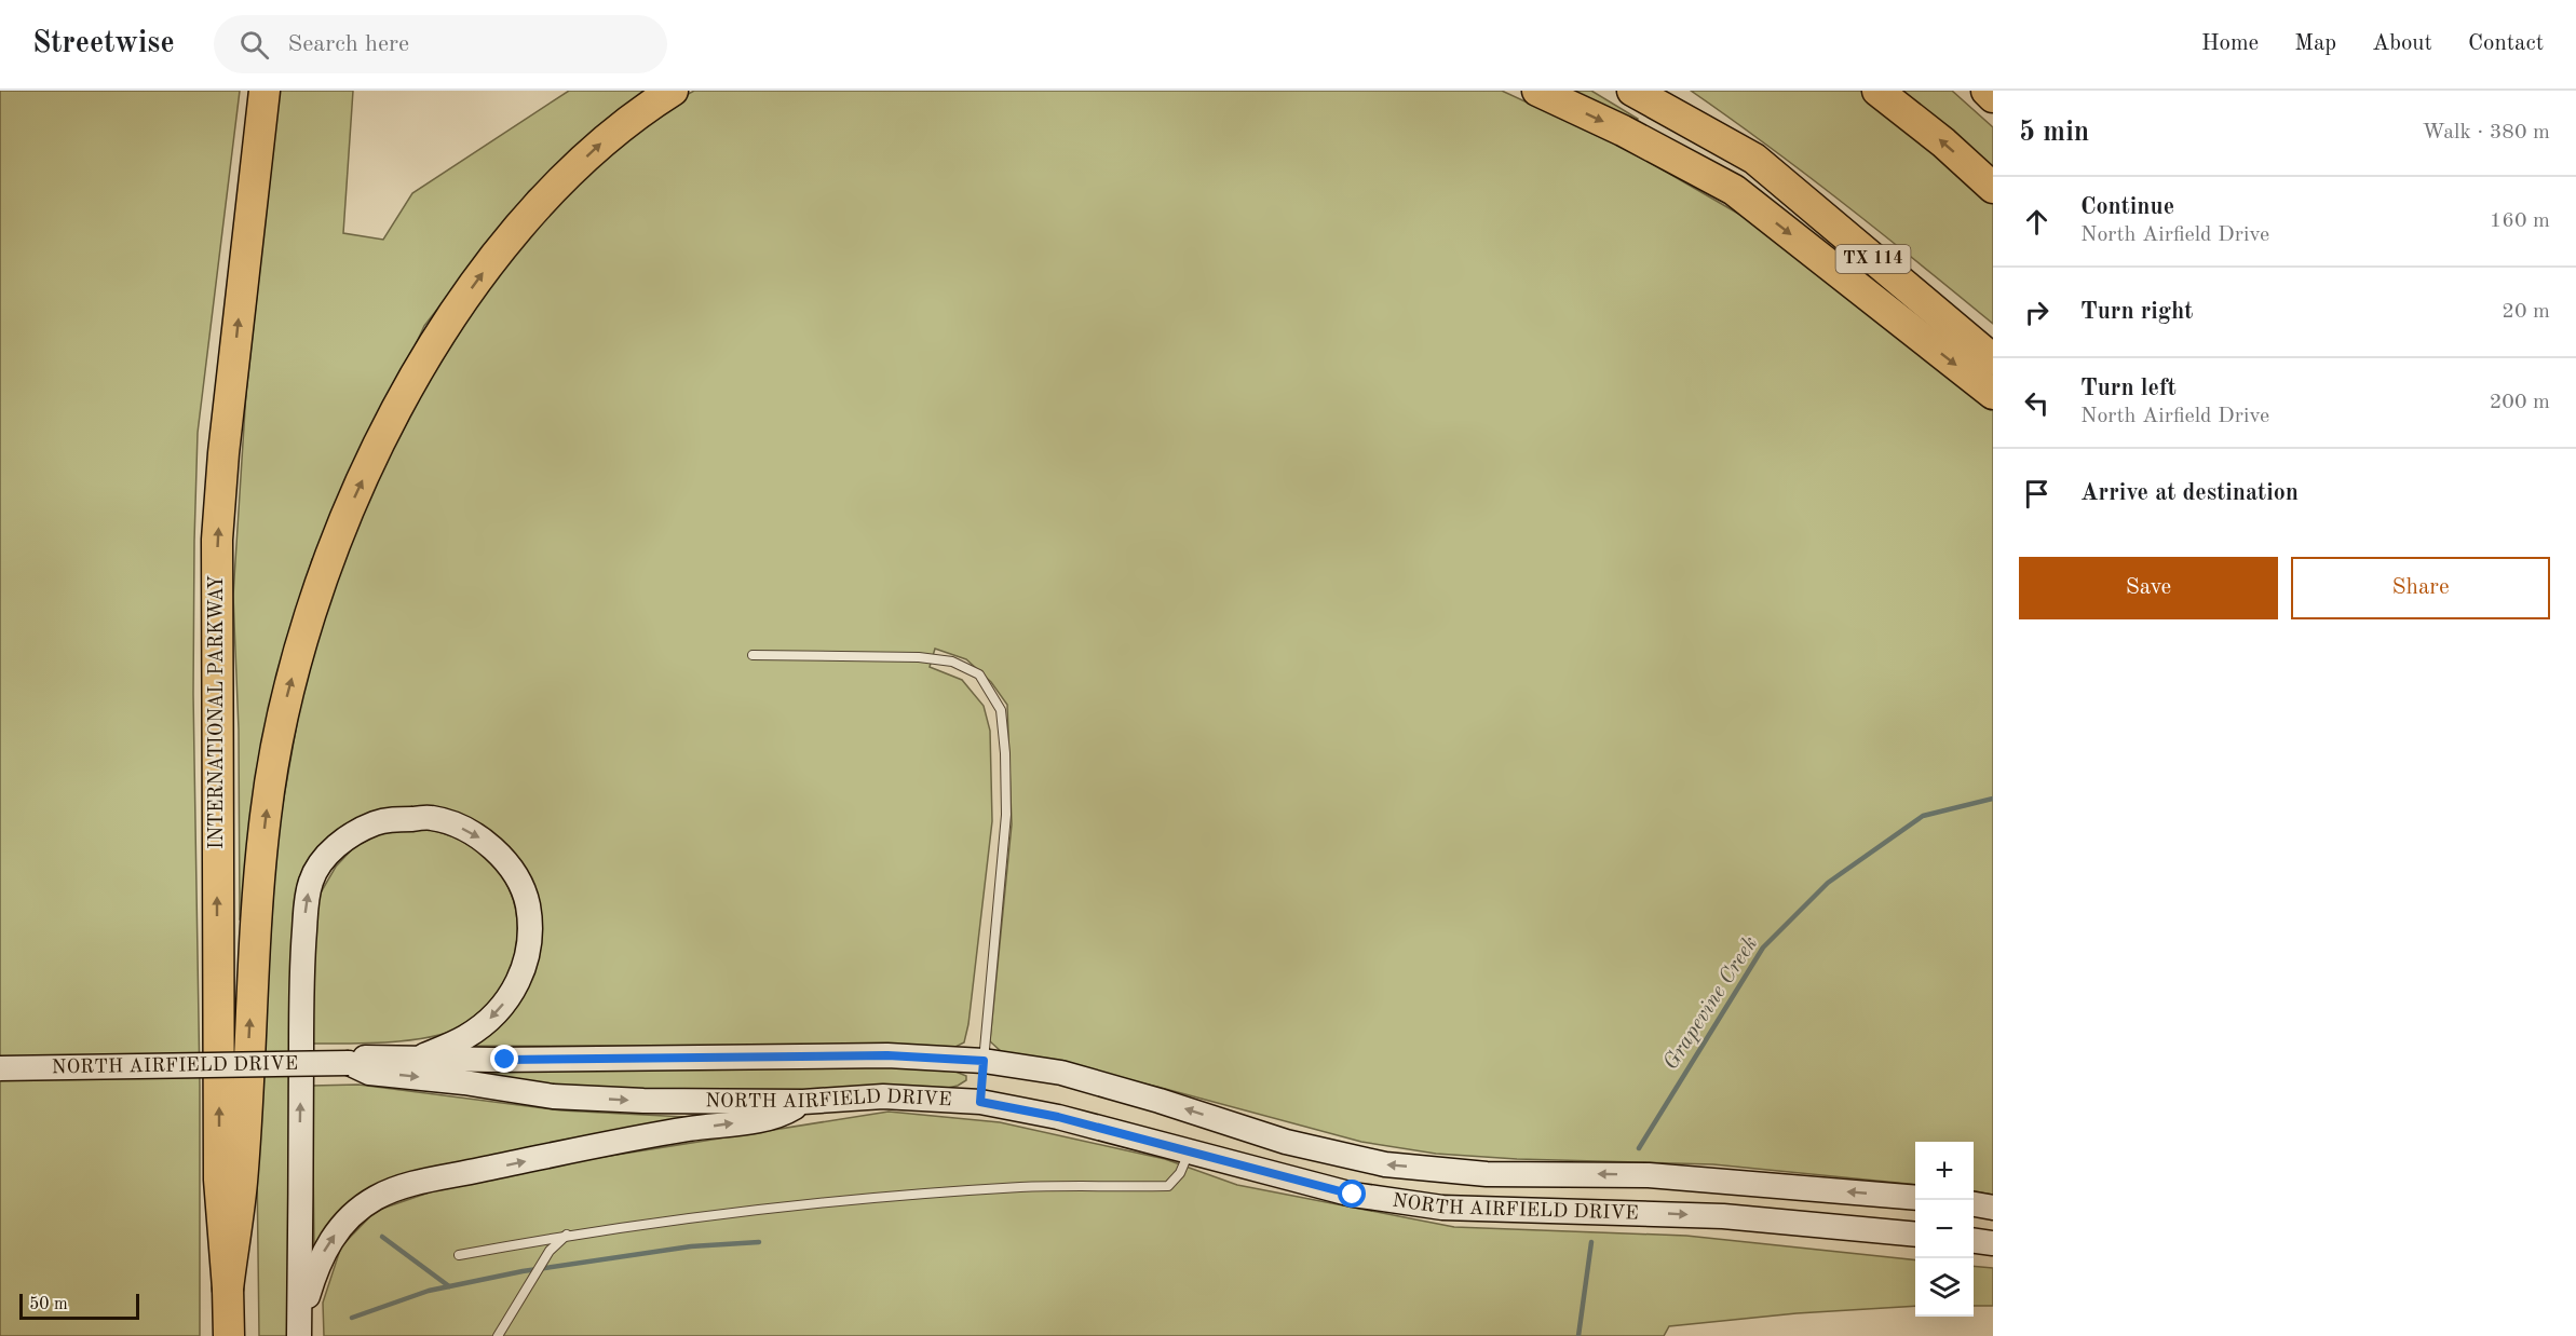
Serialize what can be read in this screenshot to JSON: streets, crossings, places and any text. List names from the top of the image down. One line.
{"streets":{"highway":["TX 114","INTERNATIONAL PARKWAY"],"main road":["NORTH AIRFIELD DRIVE"]},"water":["Grapevine Creek"],"scale_bar":"50 m","page":{"header":"Streetwise","search":"Search here","nav":["Home","Map","About","Contact"],"heading":["5 min","Walk · 380 m"],"list":[["Continue","North Airfield Drive","160 m"],["Turn right","20 m"],["Turn left","North Airfield Drive","200 m"],"Arrive at destination"],"buttons":["Save","Share"],"map_buttons":["+","−"],"scale":"50 m"}}
